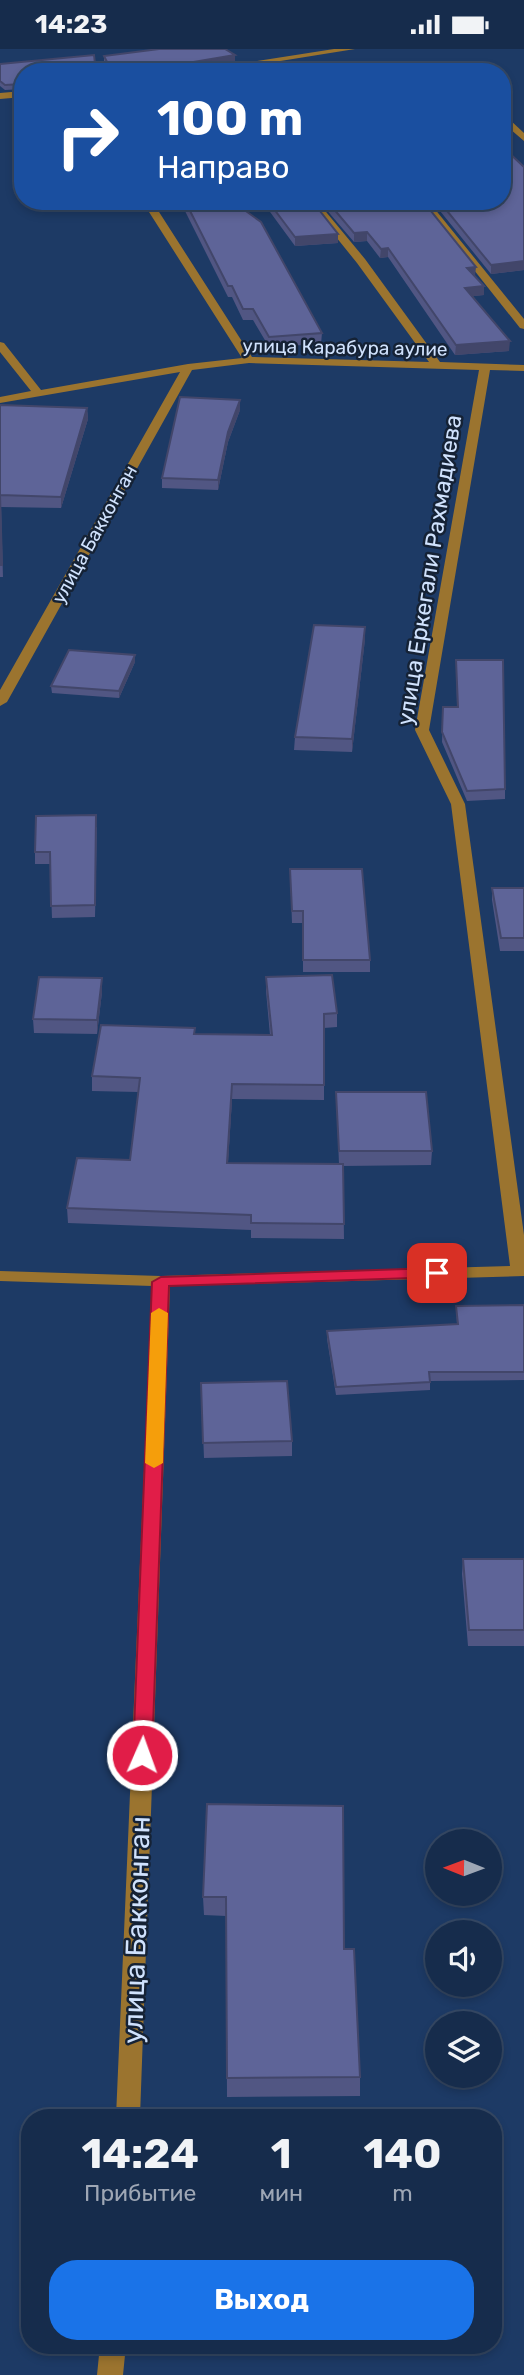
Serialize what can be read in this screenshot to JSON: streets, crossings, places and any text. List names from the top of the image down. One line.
{"streets":{"street":["улица Карабура аулие","улица Бакконган","улица Еркегали Рахмадиева"]},"crossings":[["улица Карабура аулие","улица Бакконган"],["улица Карабура аулие","улица Еркегали Рахмадиева"]],"north":"left","page":{"status":"14:23","turn":["100 m","Направо"],"eta":["14:24","Прибытие","1","мин","140","m"],"buttons":"Выход"}}
